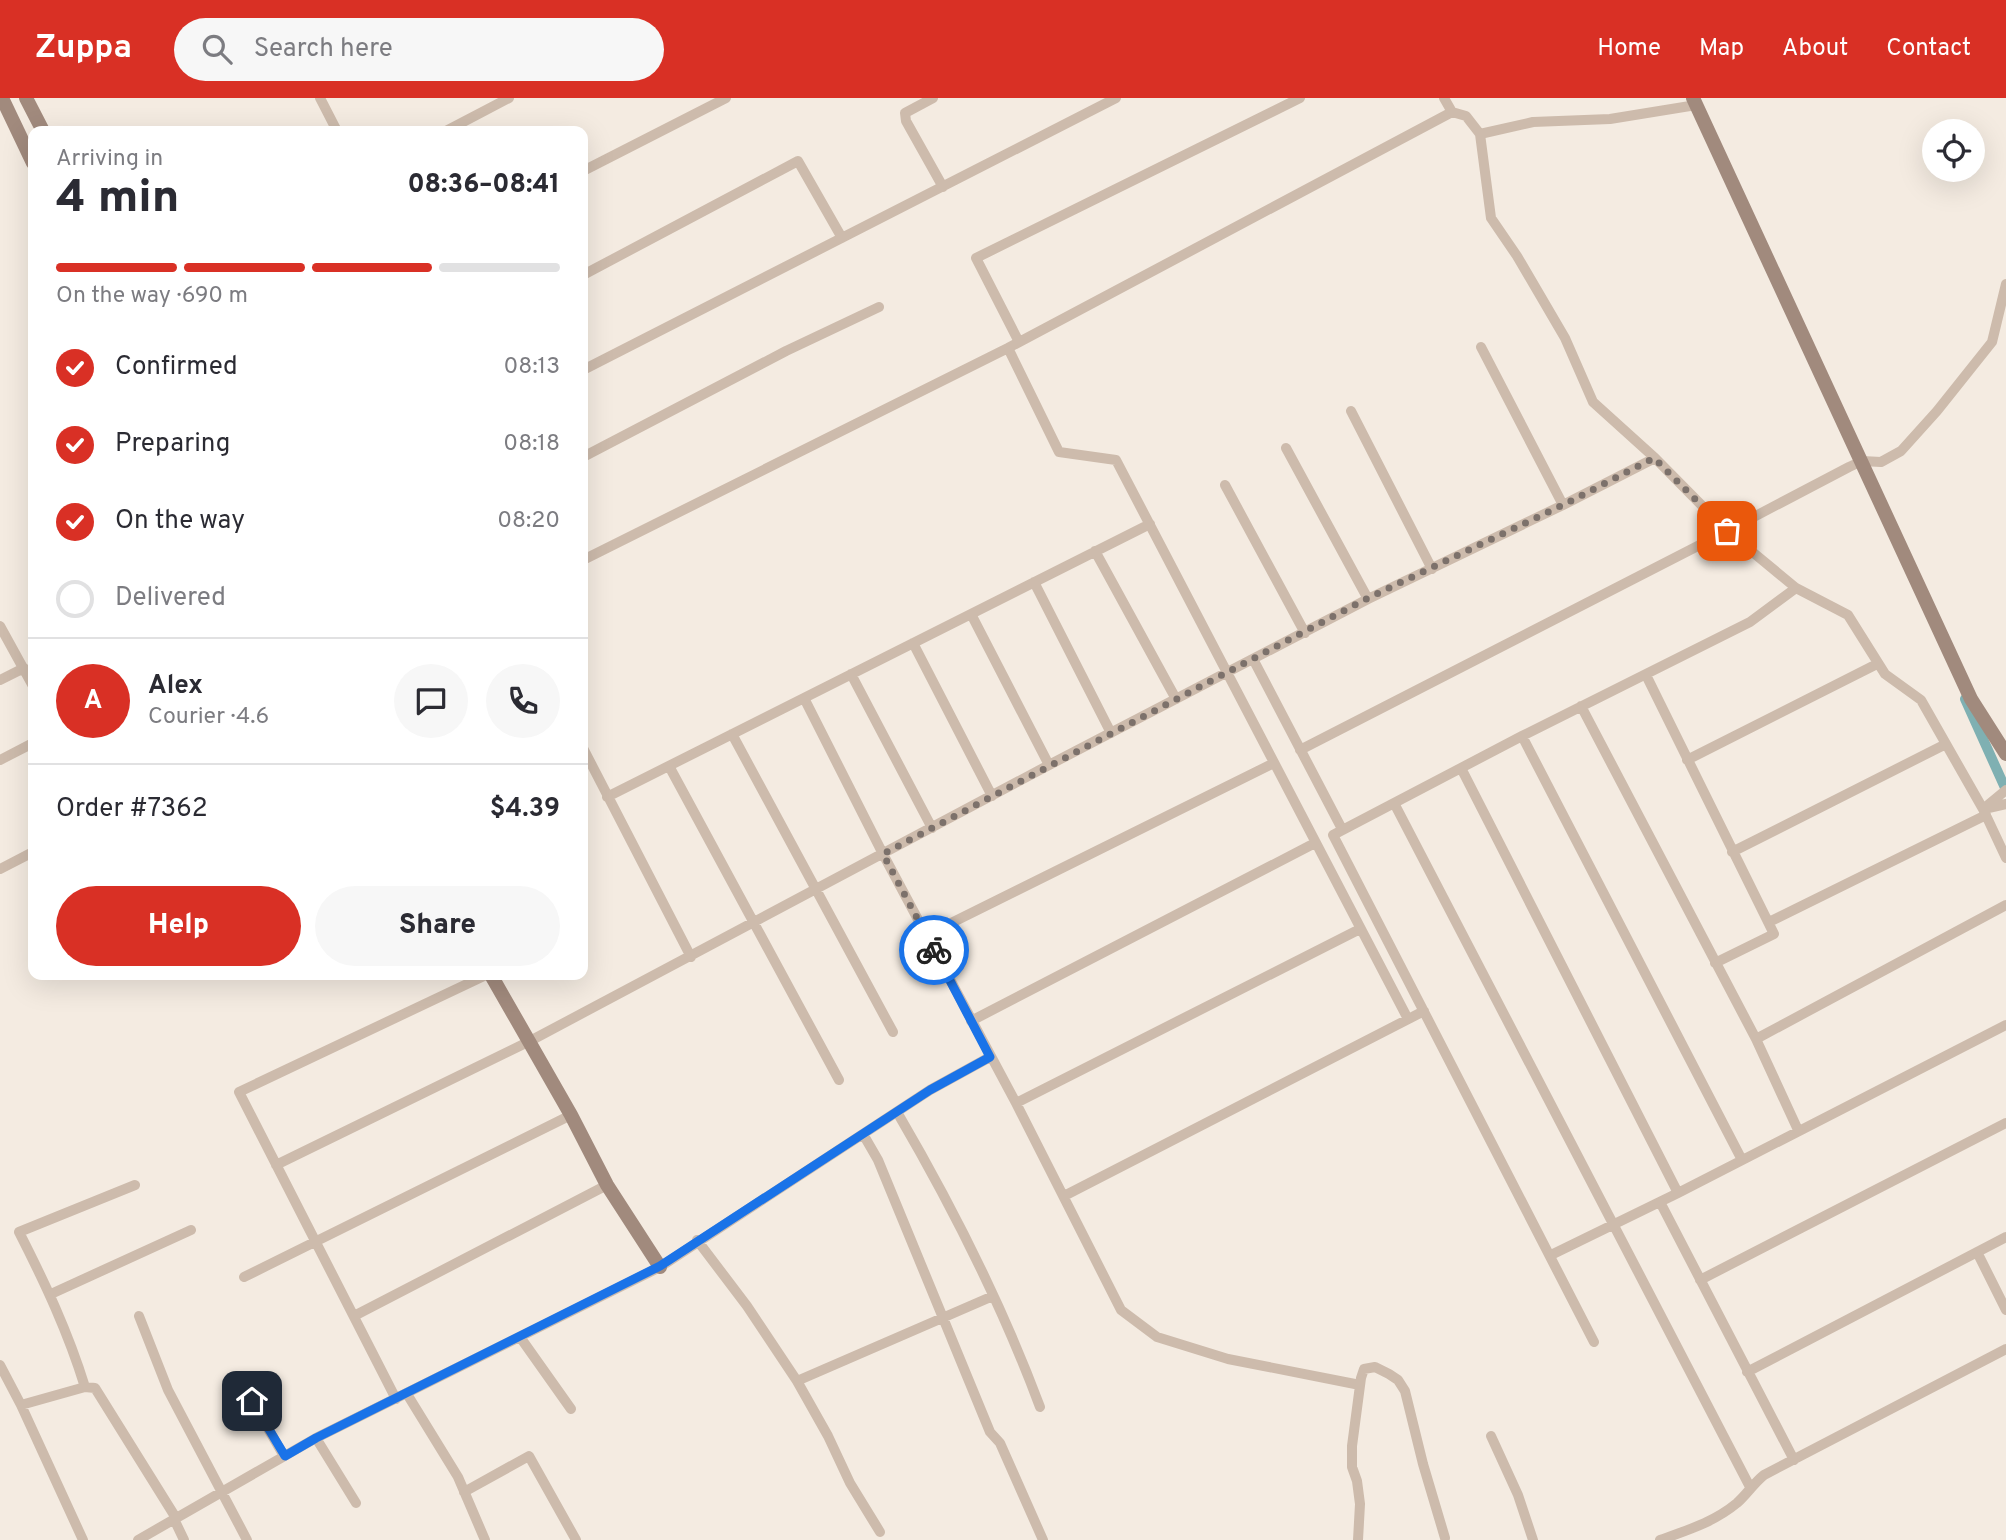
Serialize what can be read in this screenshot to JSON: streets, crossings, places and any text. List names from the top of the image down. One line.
{"page":{"header":"Zuppa","search":"Search here","nav":["Home","Map","About","Contact"],"heading":["4 min","Arriving in","08:36–08:41"],"panel":["Alex","Courier · 4.6","Order #7362","$4.39"],"bar":"On the way · 690 m","list":[["Confirmed","08:13"],["Preparing","08:18"],["On the way","08:20"],"Delivered"],"round":"A","buttons":["Help","Share"]}}
